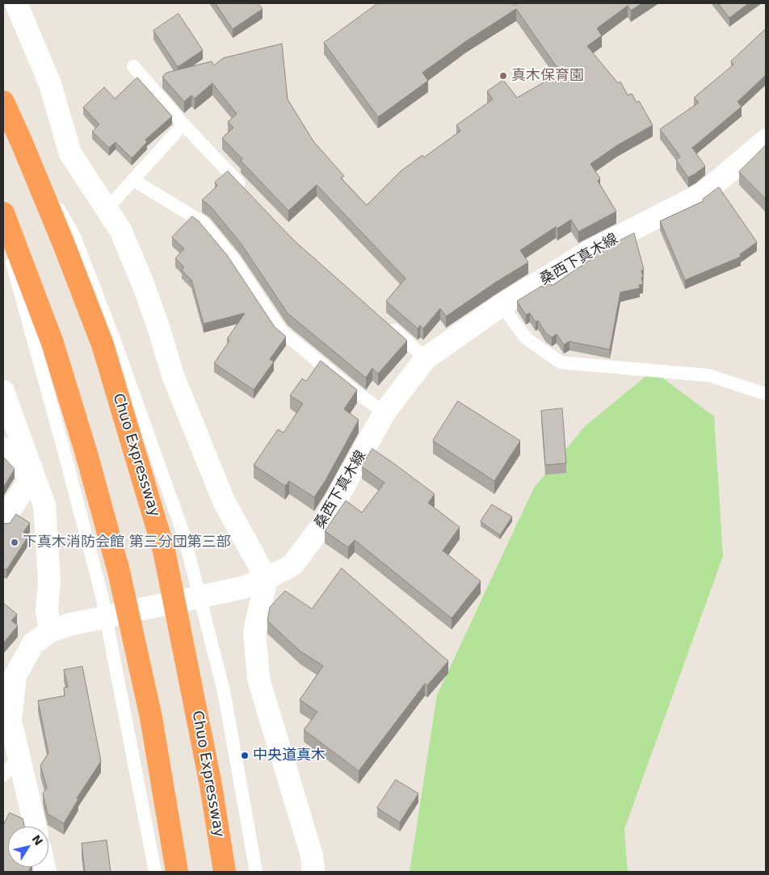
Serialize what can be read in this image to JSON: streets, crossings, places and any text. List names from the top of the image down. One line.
{"streets":{"highway":["Chuo Expressway"],"street":["桑西下真木線"]},"places":["真木保育園","下真木消防会館 第三分団第三部","中央道真木"],"north":"top right"}
